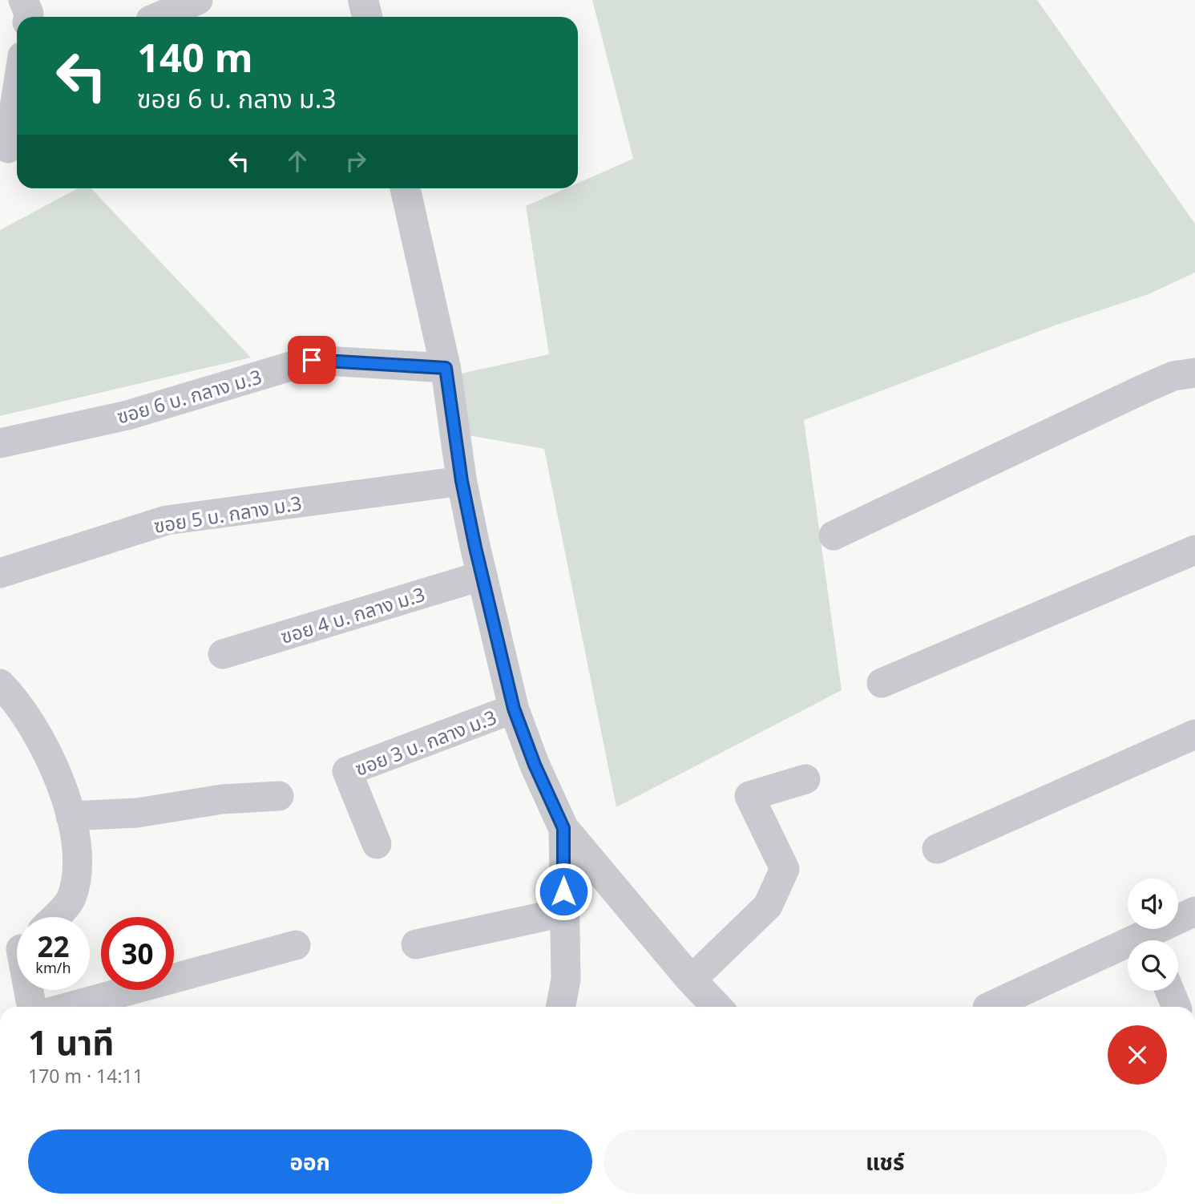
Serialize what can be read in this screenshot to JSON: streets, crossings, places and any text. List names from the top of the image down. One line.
{"streets":{"street":["ฃอย 6 บ. กลาง ม.3","ฃอย 5 บ. กลาง ม.3","ฃอย 4 บ. กลาง ม.3","ฃอย 3 บ. กลาง ม.3"]},"page":{"turn":["140 m","ฃอย 6 บ. กลาง ม.3"],"speed":"22 km/h","limit":"30","heading":["1 นาที","170 m · 14:11"],"buttons":["ออก","แชร์"]}}
